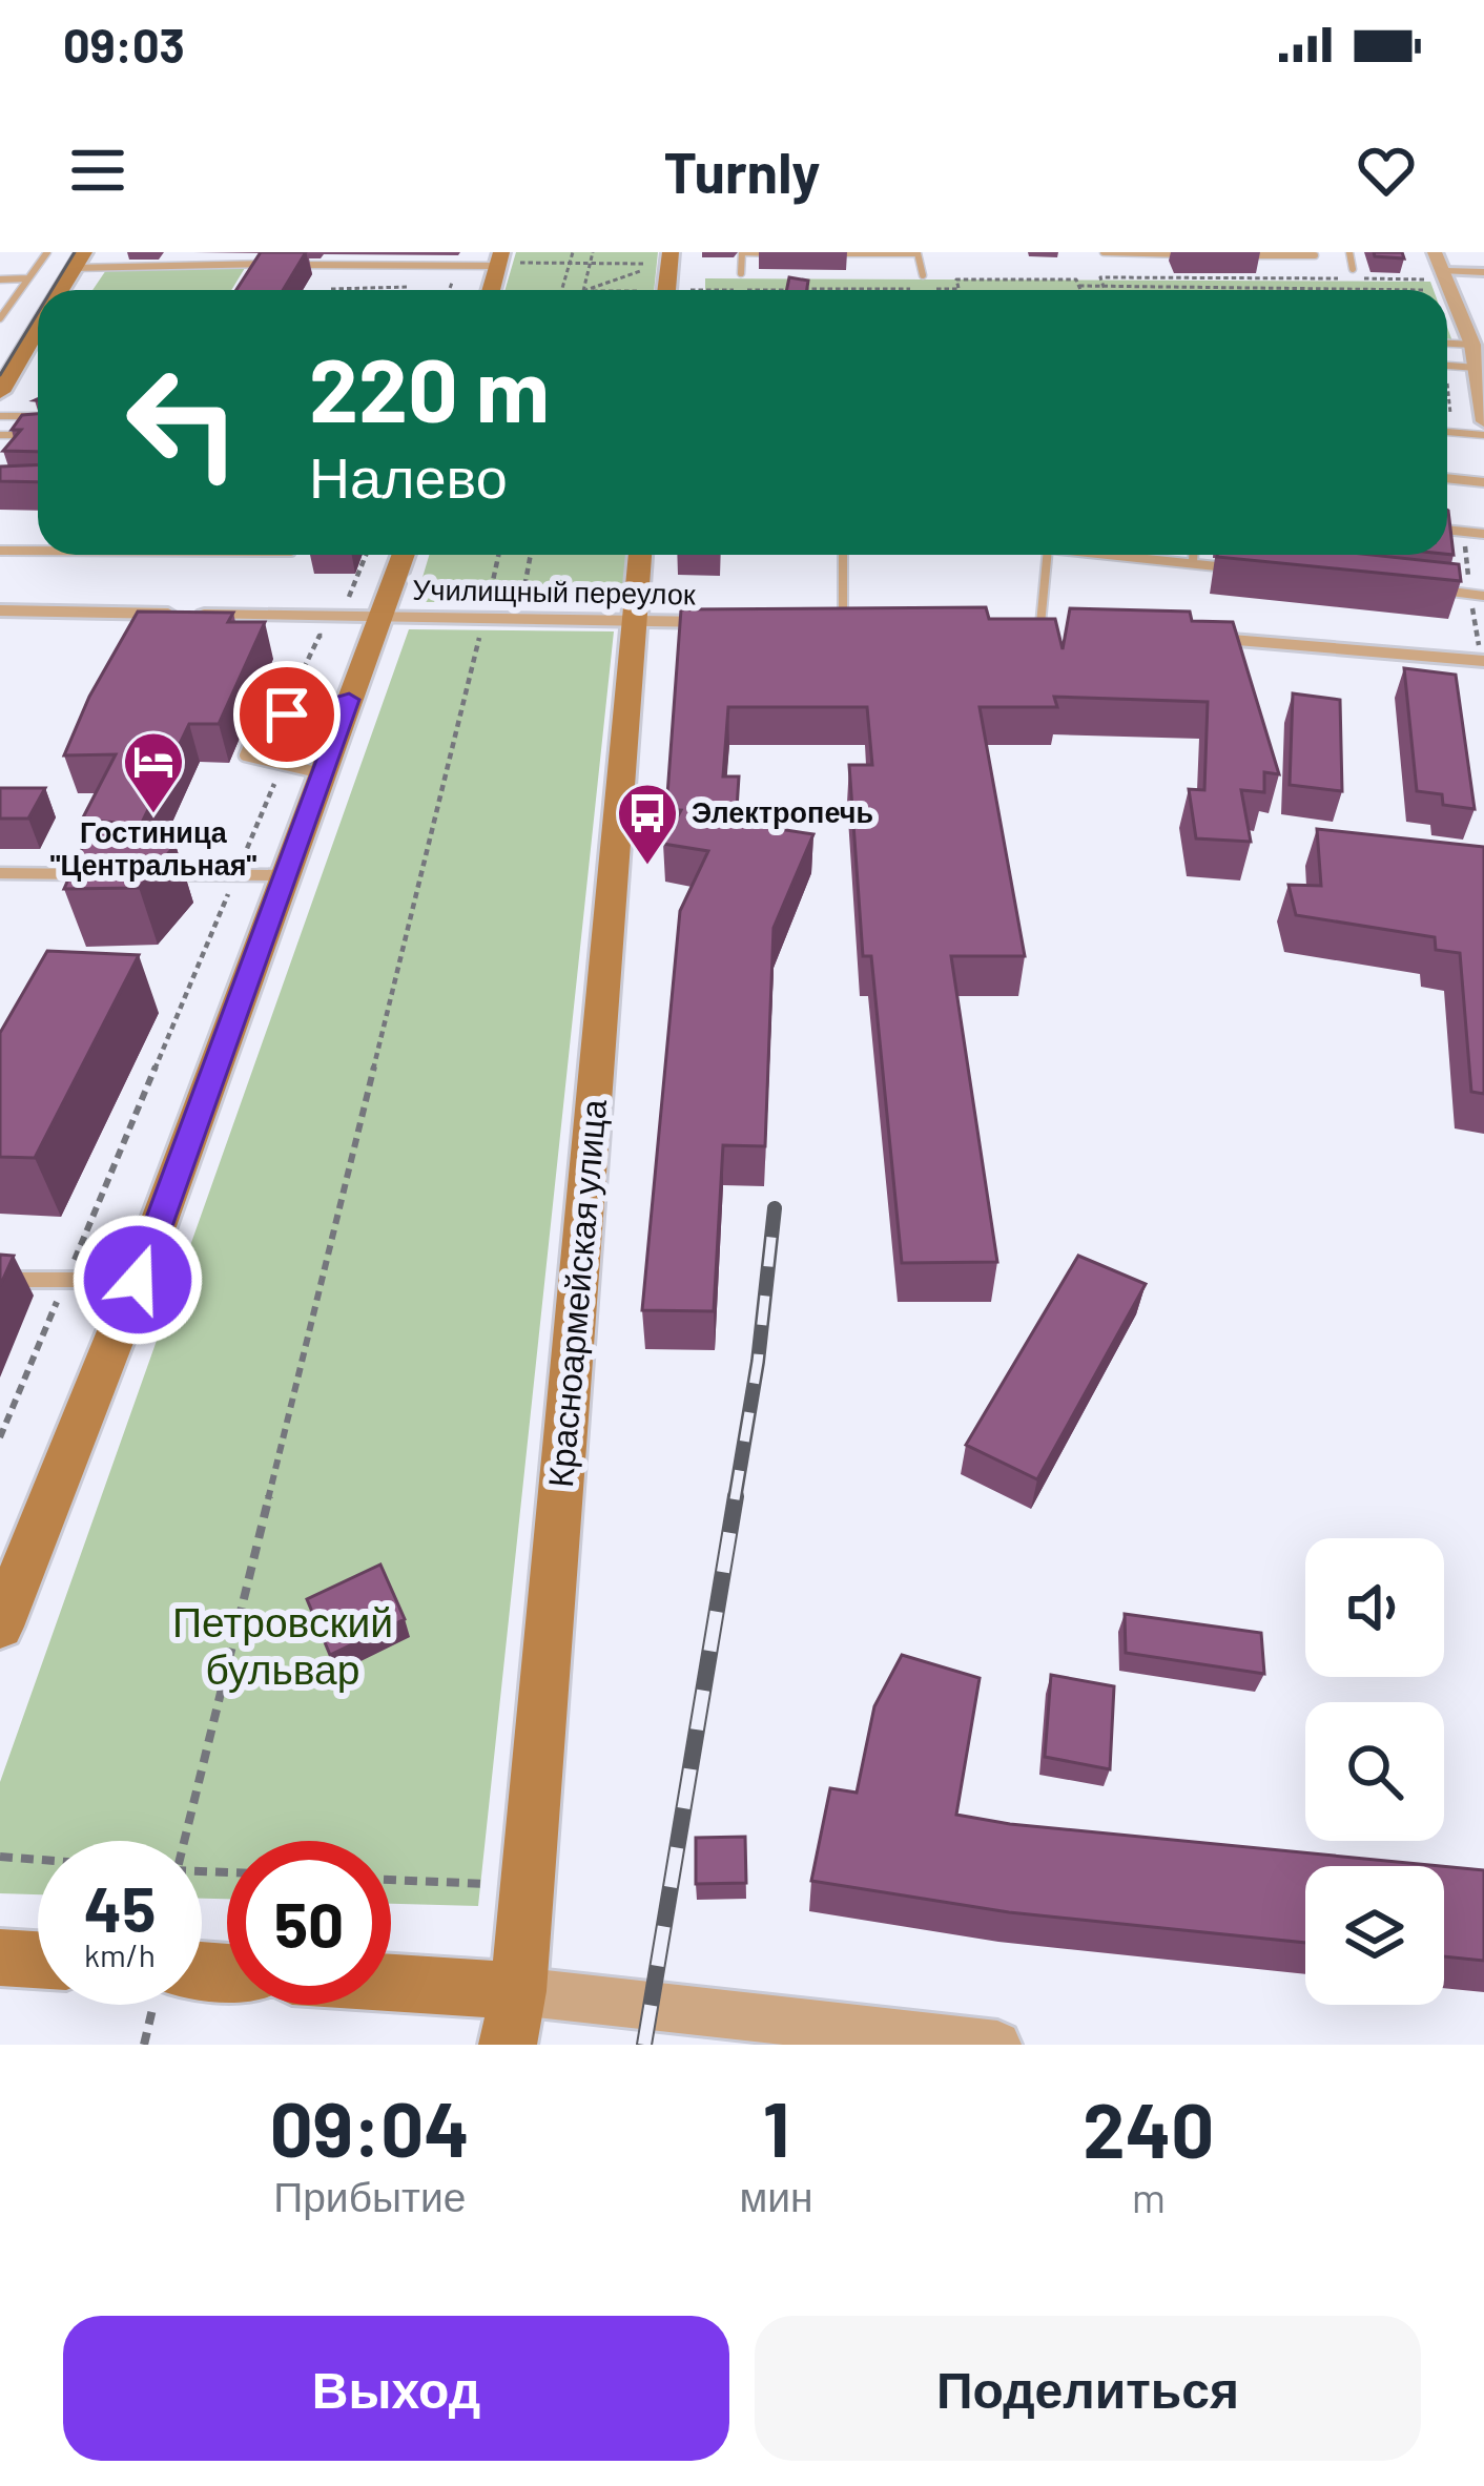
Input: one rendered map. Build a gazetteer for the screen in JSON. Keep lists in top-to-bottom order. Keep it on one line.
{"streets":{"main road":["Красноармейская улица"],"street":["Училищный переулок"]},"crossings":[["Училищный переулок","Красноармейская улица"]],"parks":["Петровский бульвар"],"places":{"hotel":["Гостиница \"Центральная\""],"bus stop":["Электропечь"]},"page":{"status":"09:03","header":"Turnly","turn":["220 m","Налево"],"speed":"45 km/h","limit":"50","eta":["09:04","Прибытие","1","мин","240","m"],"buttons":["Выход","Поделиться"]}}
